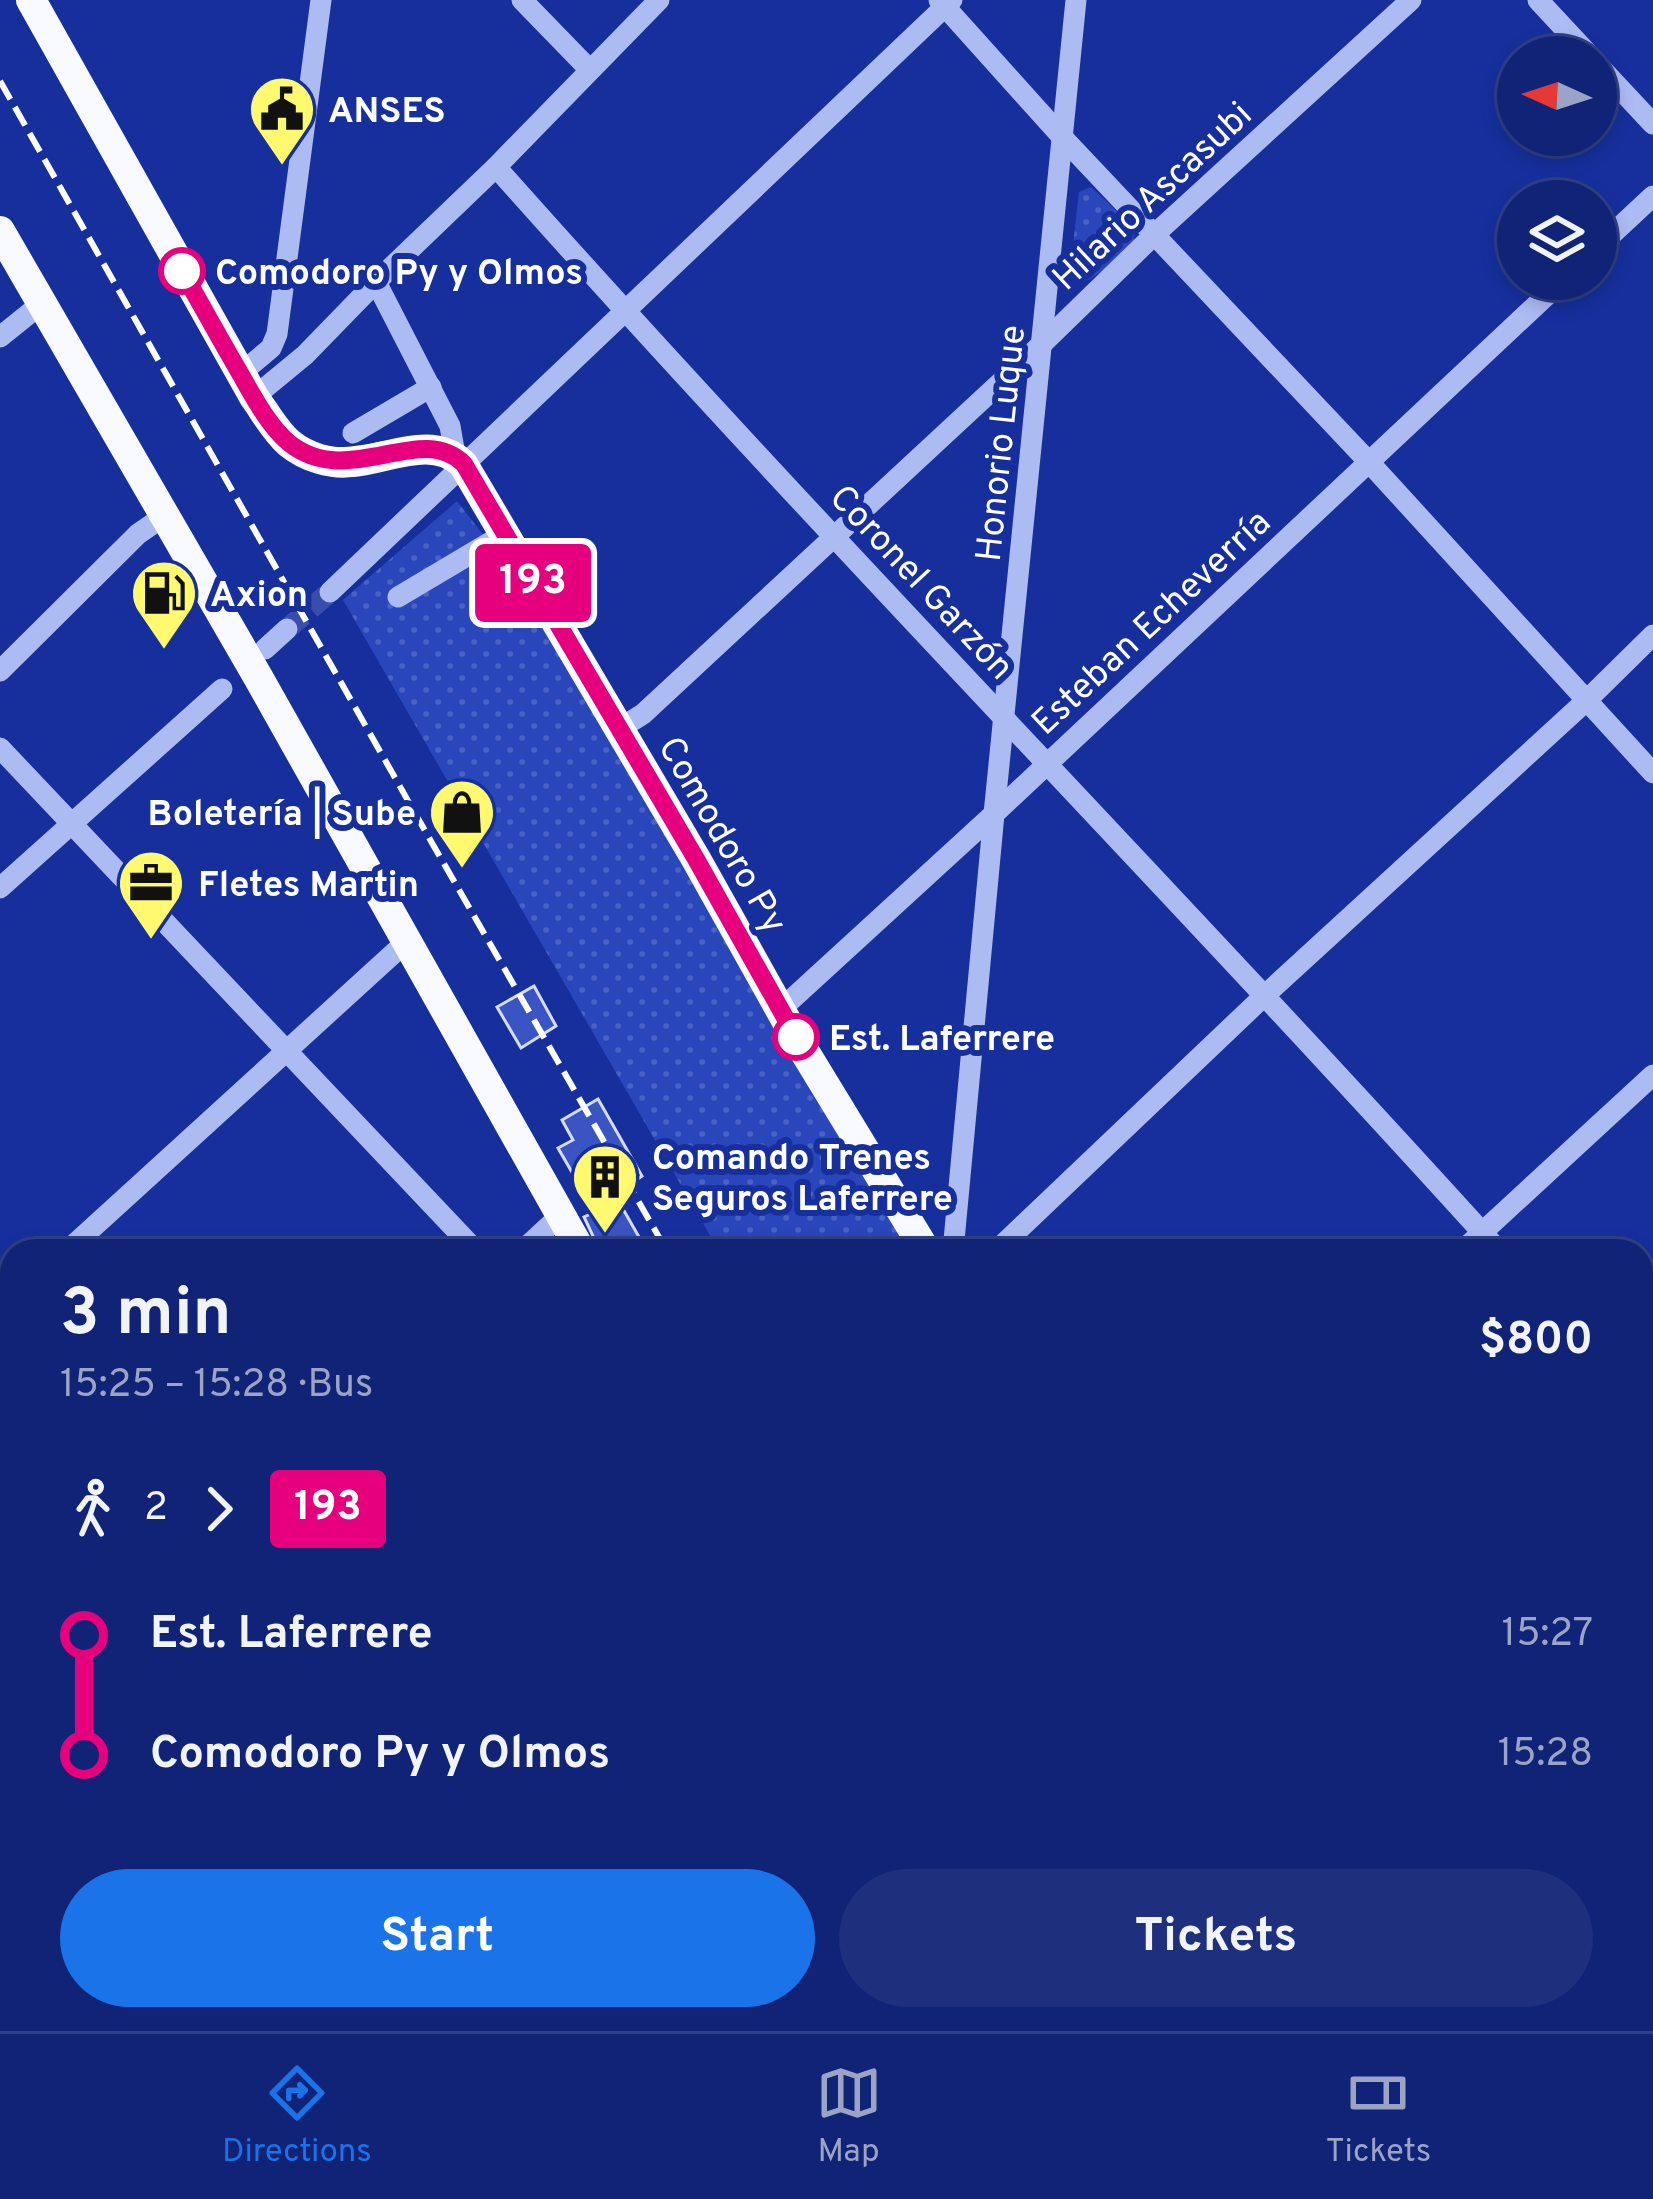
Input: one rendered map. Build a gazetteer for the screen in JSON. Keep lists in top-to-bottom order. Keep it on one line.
{"streets":{"main road":["Comodoro Py"],"street":["Hilario Ascasubi","Honorio Luque","Coronel Garzón","Esteban Echeverría"]},"crossings":[["Hilario Ascasubi","Honorio Luque"],["Hilario Ascasubi","Coronel Garzón"],["Hilario Ascasubi","Comodoro Py"],["Honorio Luque","Coronel Garzón"],["Honorio Luque","Esteban Echeverría"],["Coronel Garzón","Esteban Echeverría"],["Esteban Echeverría","Comodoro Py"]],"places":{"public building":["ANSES"],"other":["Comodoro Py y Olmos","Est. Laferrere"],"fuel station":["Axion"],"shop":["Boletería | Sube"],"office":["Fletes Martin"],"building":["Comando Trenes Seguros Laferrere"]},"lines":["bus line 193"],"north":"left","page":{"on_map":"193","heading":["3 min","15:25 – 15:28 · Bus","$800"],"legs":["2","193"],"list":[{"name":"Est. Laferrere","value":"15:27"},{"name":"Comodoro Py y Olmos","value":"15:28"}],"buttons":["Start","Tickets"],"tabs":["Directions","Map","Tickets"]}}
